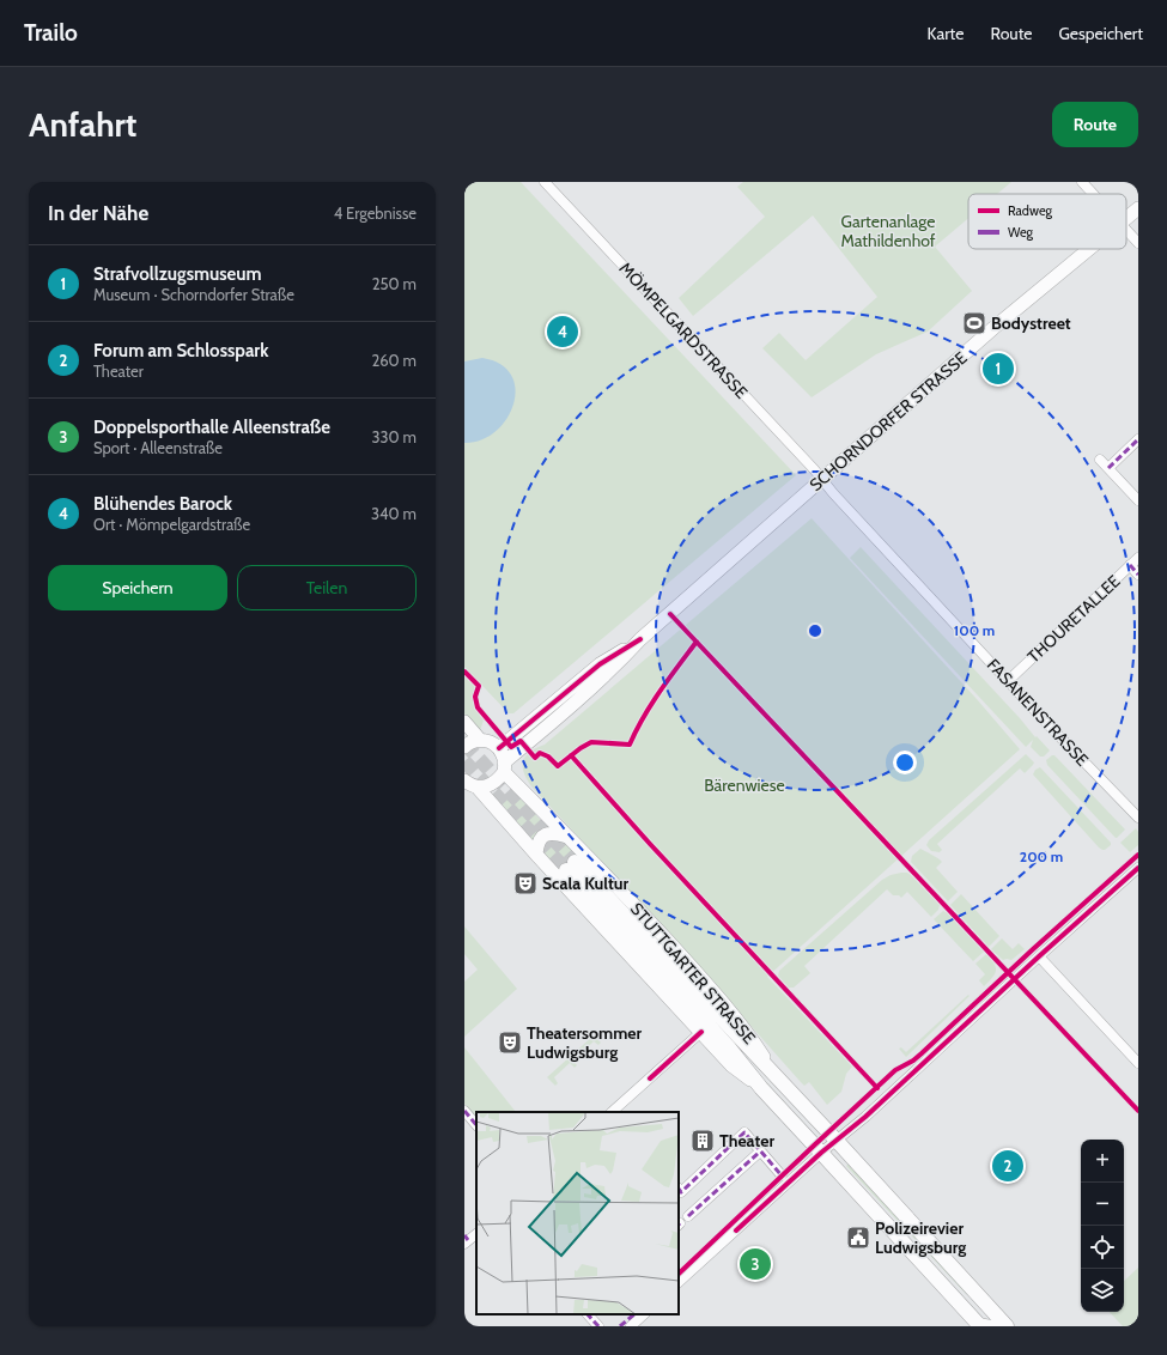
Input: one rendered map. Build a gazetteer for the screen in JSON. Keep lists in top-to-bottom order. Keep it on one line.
{"streets":{"main road":["SCHORNDORFER STRASSE","STUTTGARTER STRASSE"],"street":["MÖMPELGARDSTRASSE","THOURETALLEE","FASANENSTRASSE"]},"crossings":[["MÖMPELGARDSTRASSE","SCHORNDORFER STRASSE"],["MÖMPELGARDSTRASSE","FASANENSTRASSE"],["SCHORNDORFER STRASSE","FASANENSTRASSE"],["SCHORNDORFER STRASSE","STUTTGARTER STRASSE"],["THOURETALLEE","FASANENSTRASSE"]],"parks":["Gartenanlage Mathildenhof","Bärenwiese"],"places":{"sports":["Bodystreet"],"theatre":["Scala Kultur","Theatersommer Ludwigsburg"],"building":["Theater"],"public building":["Polizeirevier Ludwigsburg"]},"legend":["Radweg","Weg"],"page":{"header":"Trailo","nav":["Karte","Route","Gespeichert"],"buttons":["Route",["Speichern","Teilen"]],"title":"Anfahrt","heading":["In der Nähe","4 Ergebnisse"],"list":[{"mark":"1","name":"Strafvollzugsmuseum","note":"Museum · Schorndorfer Straße","value":"250 m"},{"mark":"2","name":"Forum am Schlosspark","note":"Theater","value":"260 m"},{"mark":"3","name":"Doppelsporthalle Alleenstraße","note":"Sport · Alleenstraße","value":"330 m"},{"mark":"4","name":"Blühendes Barock","note":"Ort · Mömpelgardstraße","value":"340 m"}],"pins":["4","1","2","3"],"map_buttons":["+","−"]},"rings":["100 m","200 m"]}
